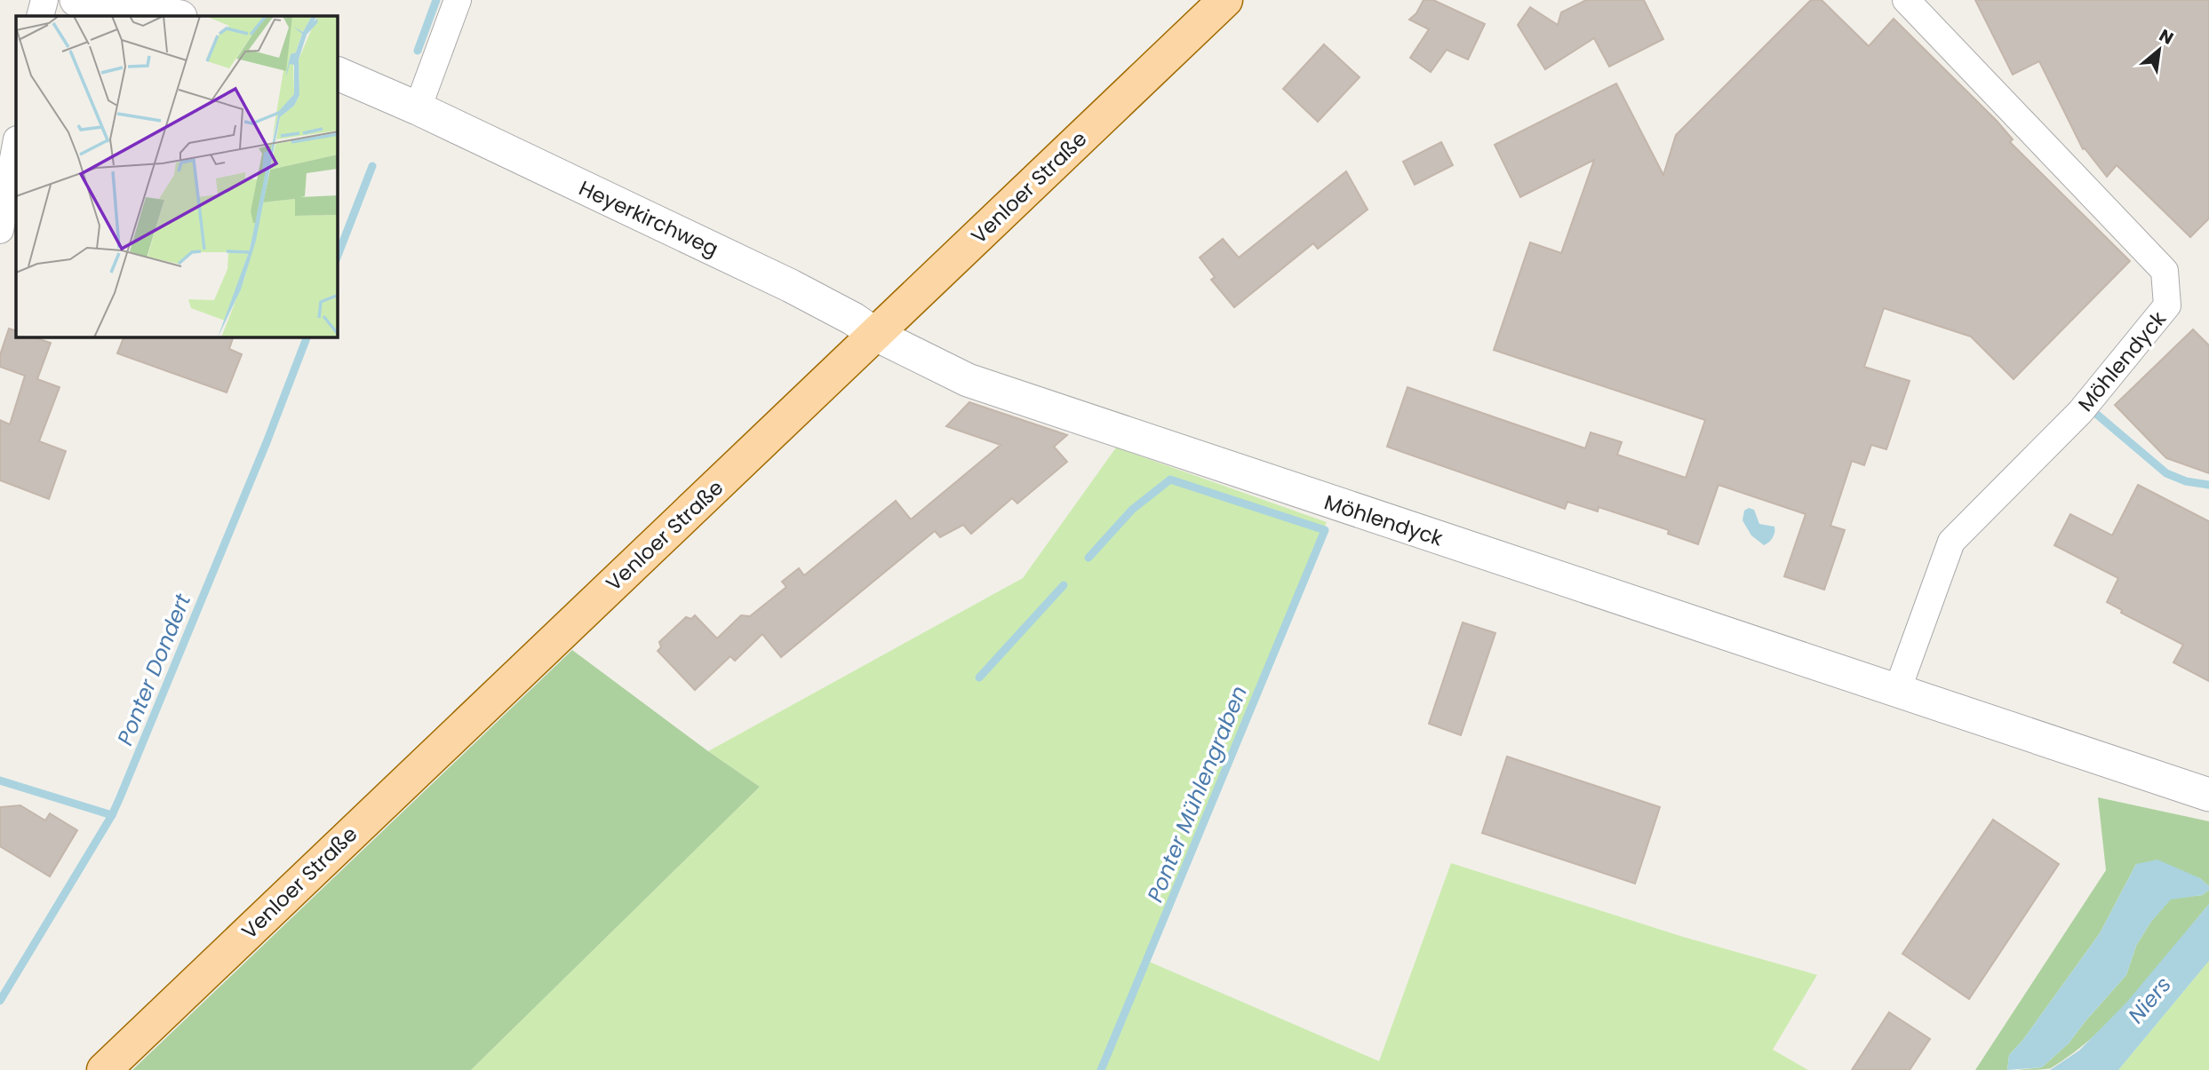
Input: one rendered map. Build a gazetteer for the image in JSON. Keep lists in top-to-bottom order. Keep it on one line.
{"streets":{"main road":["Venloer Straße"],"street":["Heyerkirchweg","Möhlendyck"]},"crossings":[["Venloer Straße","Heyerkirchweg"],["Venloer Straße","Möhlendyck"],["Heyerkirchweg","Möhlendyck"]],"water":["Ponter Dondert","Ponter Mühlengraben","Niers"],"north":"top right"}
